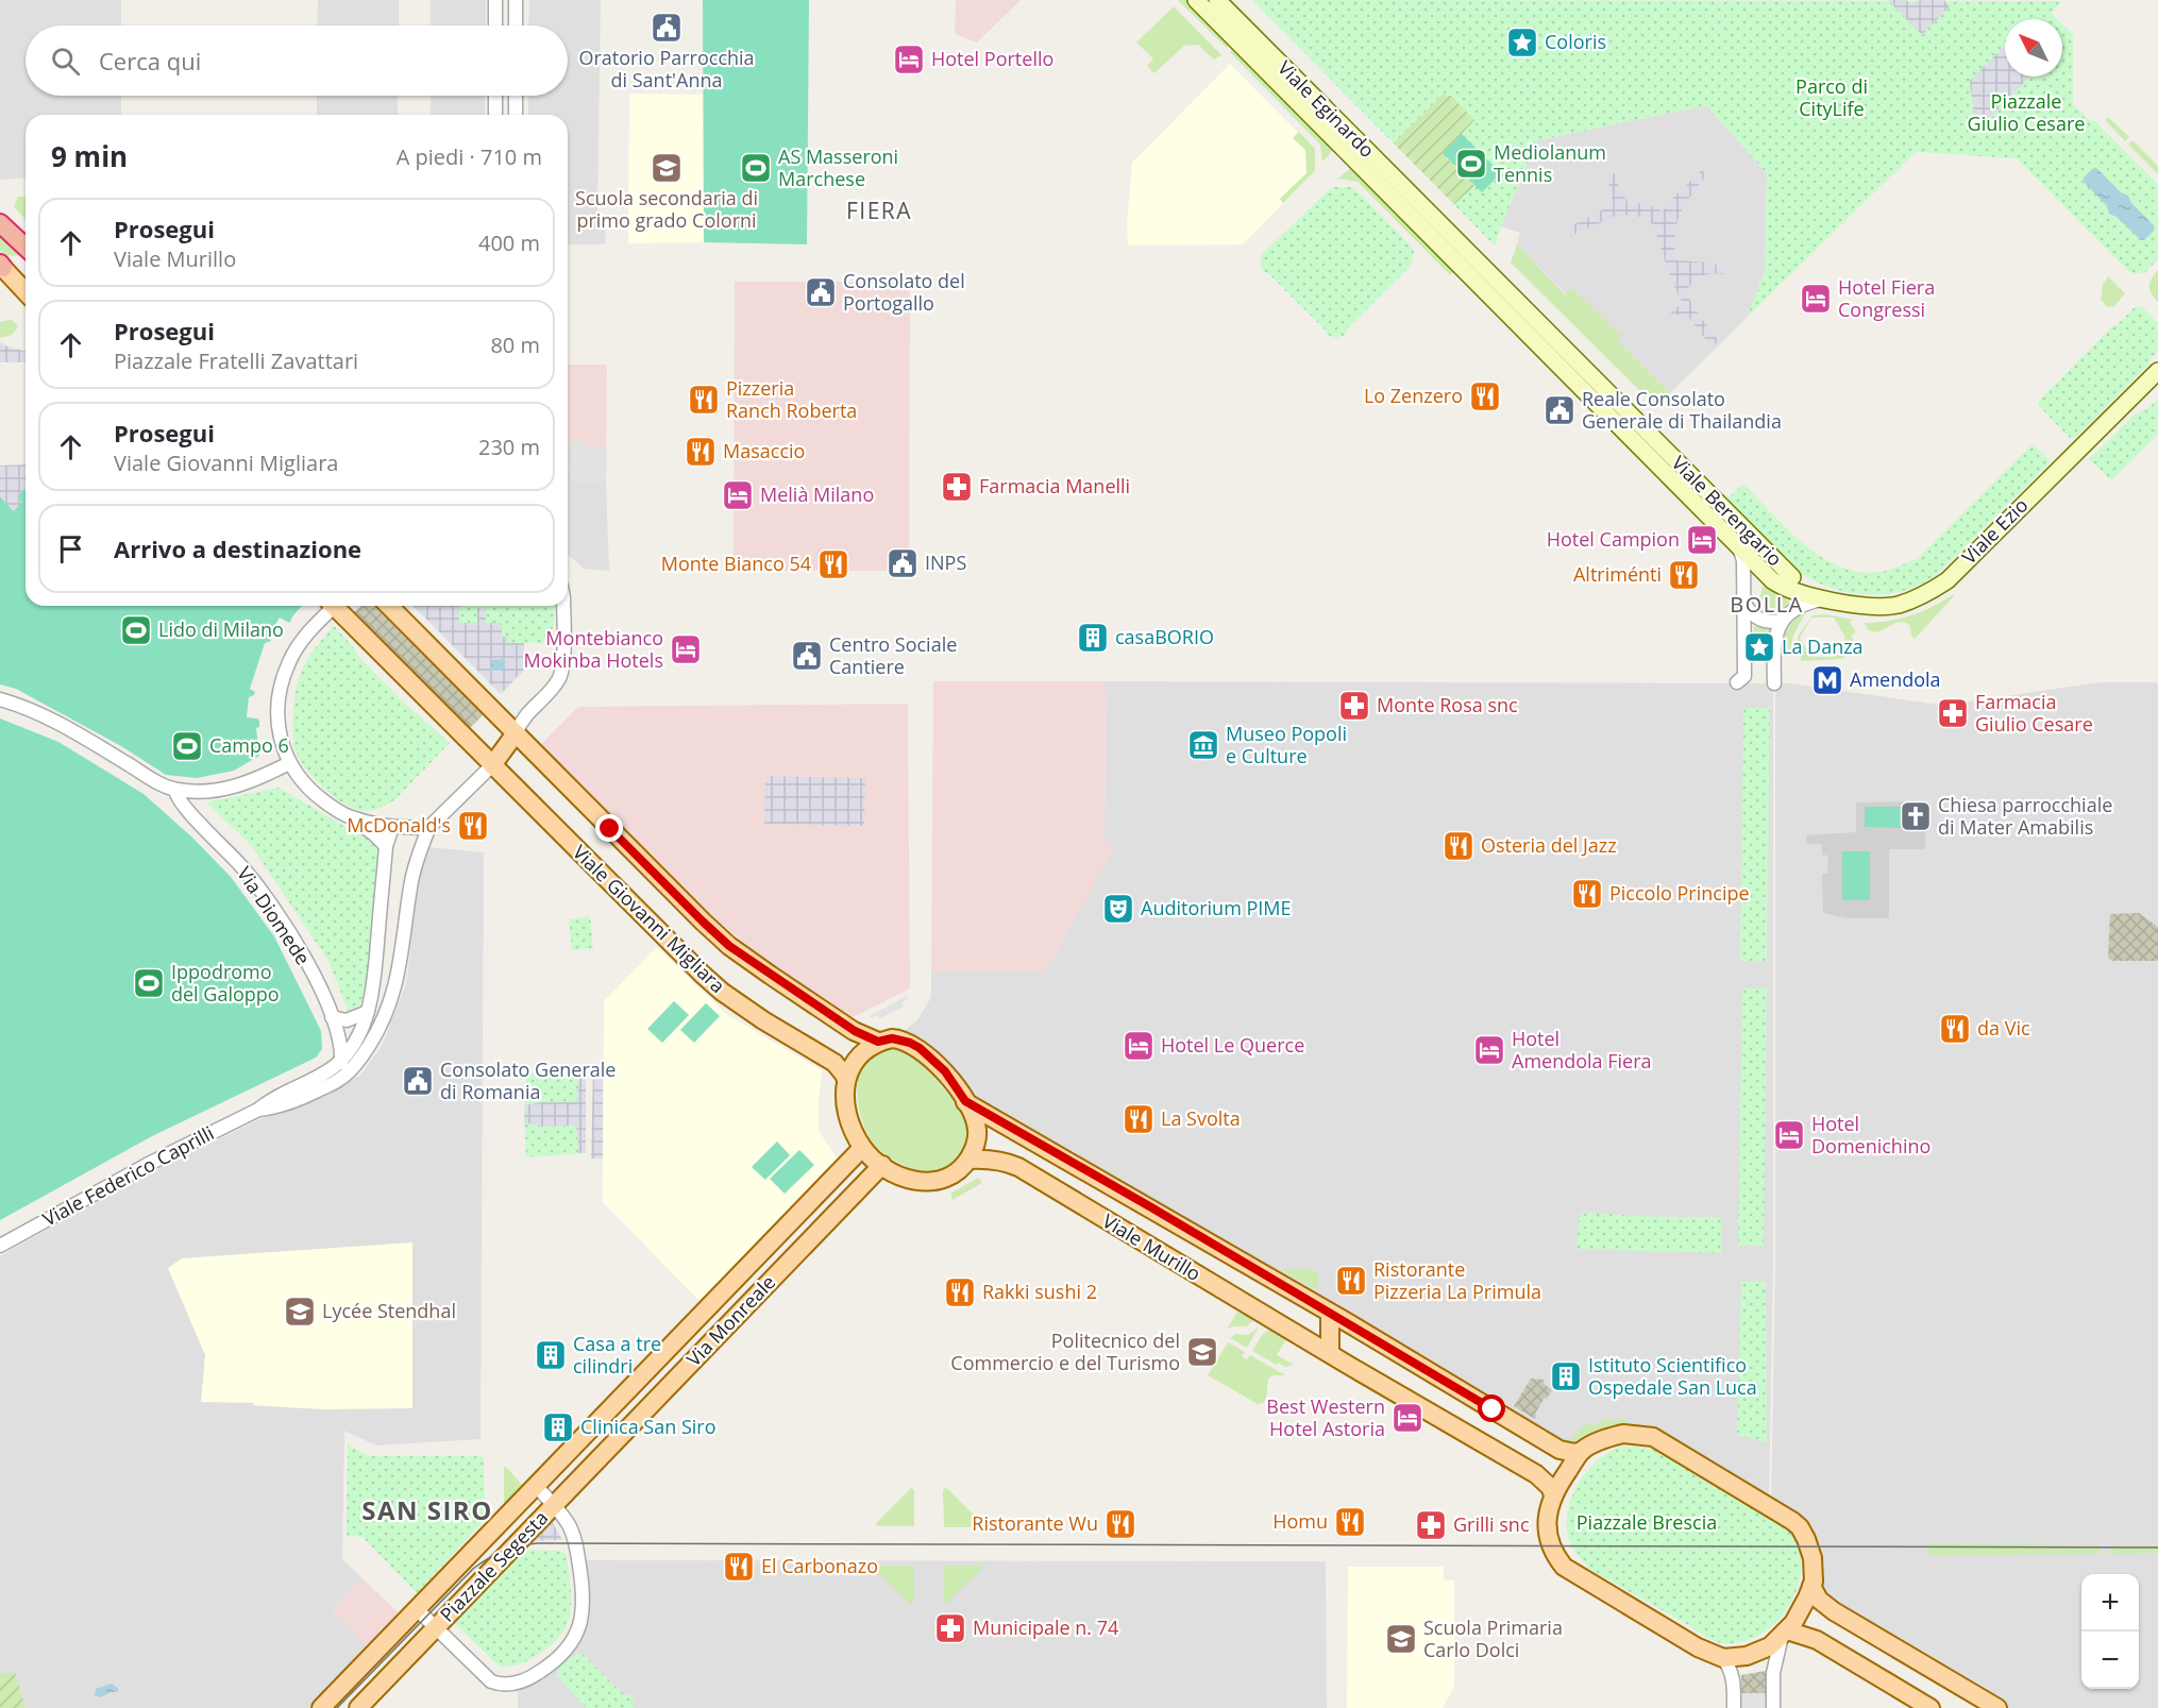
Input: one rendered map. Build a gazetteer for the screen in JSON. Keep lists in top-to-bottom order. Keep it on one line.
{"streets":{"main road":["Viale Eginardo","Viale Berengario","Viale Ezio","Viale Giovanni Migliara","Viale Murillo","Via Monreale","Piazzale Segesta"],"street":["Via Diomede","Viale Federico Caprilli"]},"crossings":[["Viale Berengario","Viale Ezio"],["Via Diomede","Viale Federico Caprilli"],["Viale Giovanni Migliara","Viale Murillo"],["Viale Giovanni Migliara","Via Monreale"],["Viale Murillo","Via Monreale"],["Via Monreale","Piazzale Segesta"]],"districts":["FIERA","BOLLA","SAN SIRO"],"parks":["Parco di CityLife","Piazzale Giulio Cesare","Piazzale Brescia"],"places":{"public building":["Oratorio Parrocchia di Sant'Anna","Consolato del Portogallo","Reale Consolato Generale di Thailandia","INPS","Centro Sociale Cantiere","Consolato Generale di Romania"],"place":["Coloris","La Danza"],"hotel":["Hotel Portello","Hotel Fiera Congressi","Melià Milano","Hotel Campion","Montebianco Mokinba Hotels","Hotel Le Querce","Hotel Amendola Fiera","Hotel Domenichino","Best Western Hotel Astoria"],"sports":["Mediolanum Tennis","AS Masseroni Marchese","Lido di Milano","Campo 6","Ippodromo del Galoppo"],"school or university":["Scuola secondaria di primo grado Colorni","Lycée Stendhal","Politecnico del Commercio e del Turismo","Scuola Primaria Carlo Dolci"],"restaurant":["Lo Zenzero","Pizzeria Ranch Roberta","Masaccio","Monte Bianco 54","Altriménti","McDonald's","Osteria del Jazz","Piccolo Principe","da Vic","La Svolta","Ristorante Pizzeria La Primula","Rakki sushi 2","Homu","Ristorante Wu","El Carbonazo"],"pharmacy":["Farmacia Manelli","Monte Rosa snc","Farmacia Giulio Cesare","Grilli snc","Municipale n. 74"],"building":["casaBORIO","Casa a tre cilindri","Istituto Scientifico Ospedale San Luca","Clinica San Siro"],"metro station":["Amendola"],"museum":["Museo Popoli e Culture"],"church":["Chiesa parrocchiale di Mater Amabilis"],"theatre":["Auditorium PIME"]},"north":"top left","page":{"search":"Cerca qui","heading":["9 min","A piedi · 710 m"],"list":[["Prosegui","Viale Murillo","400 m"],["Prosegui","Piazzale Fratelli Zavattari","80 m"],["Prosegui","Viale Giovanni Migliara","230 m"],"Arrivo a destinazione"],"map_buttons":["+","−"]}}
